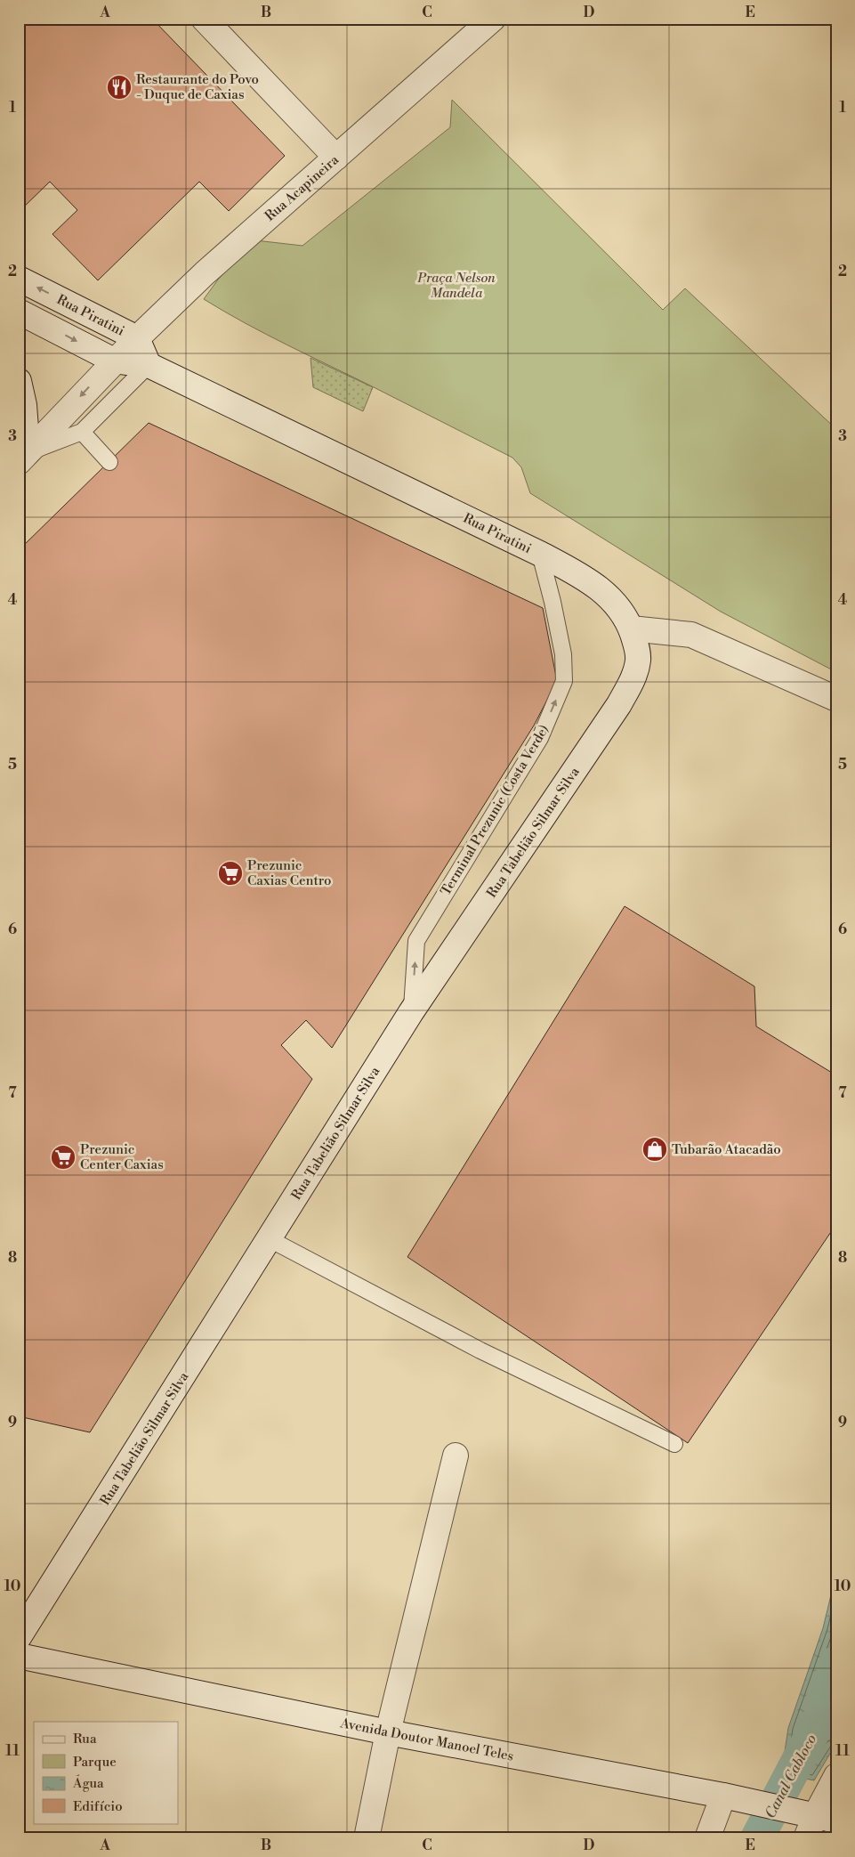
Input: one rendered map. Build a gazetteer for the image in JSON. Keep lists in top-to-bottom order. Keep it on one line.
{"streets":{"main road":["Rua Acapineira","Rua Piratini","Rua Tabelião Silmar Silva","Avenida Doutor Manoel Teles"],"lane":["Terminal Prezunic (Costa Verde)"]},"crossings":[["Rua Acapineira","Rua Piratini"],["Rua Piratini","Terminal Prezunic (Costa Verde)"],["Rua Piratini","Rua Tabelião Silmar Silva"],["Terminal Prezunic (Costa Verde)","Rua Tabelião Silmar Silva"]],"one_way":["Terminal Prezunic (Costa Verde)"],"water":["Canal Cabloco"],"parks":["Praça Nelson Mandela"],"places":{"restaurant":["Restaurante do Povo - Duque de Caxias"],"supermarket":["Prezunic Caxias Centro","Prezunic Center Caxias"],"shop":["Tubarão Atacadão"]},"legend":["Rua","Parque","Água","Edifício"],"grid":{"columns":["A","B","C","D","E"],"rows":["1","2","3","4","5","6","7","8","9","10","11"]}}
